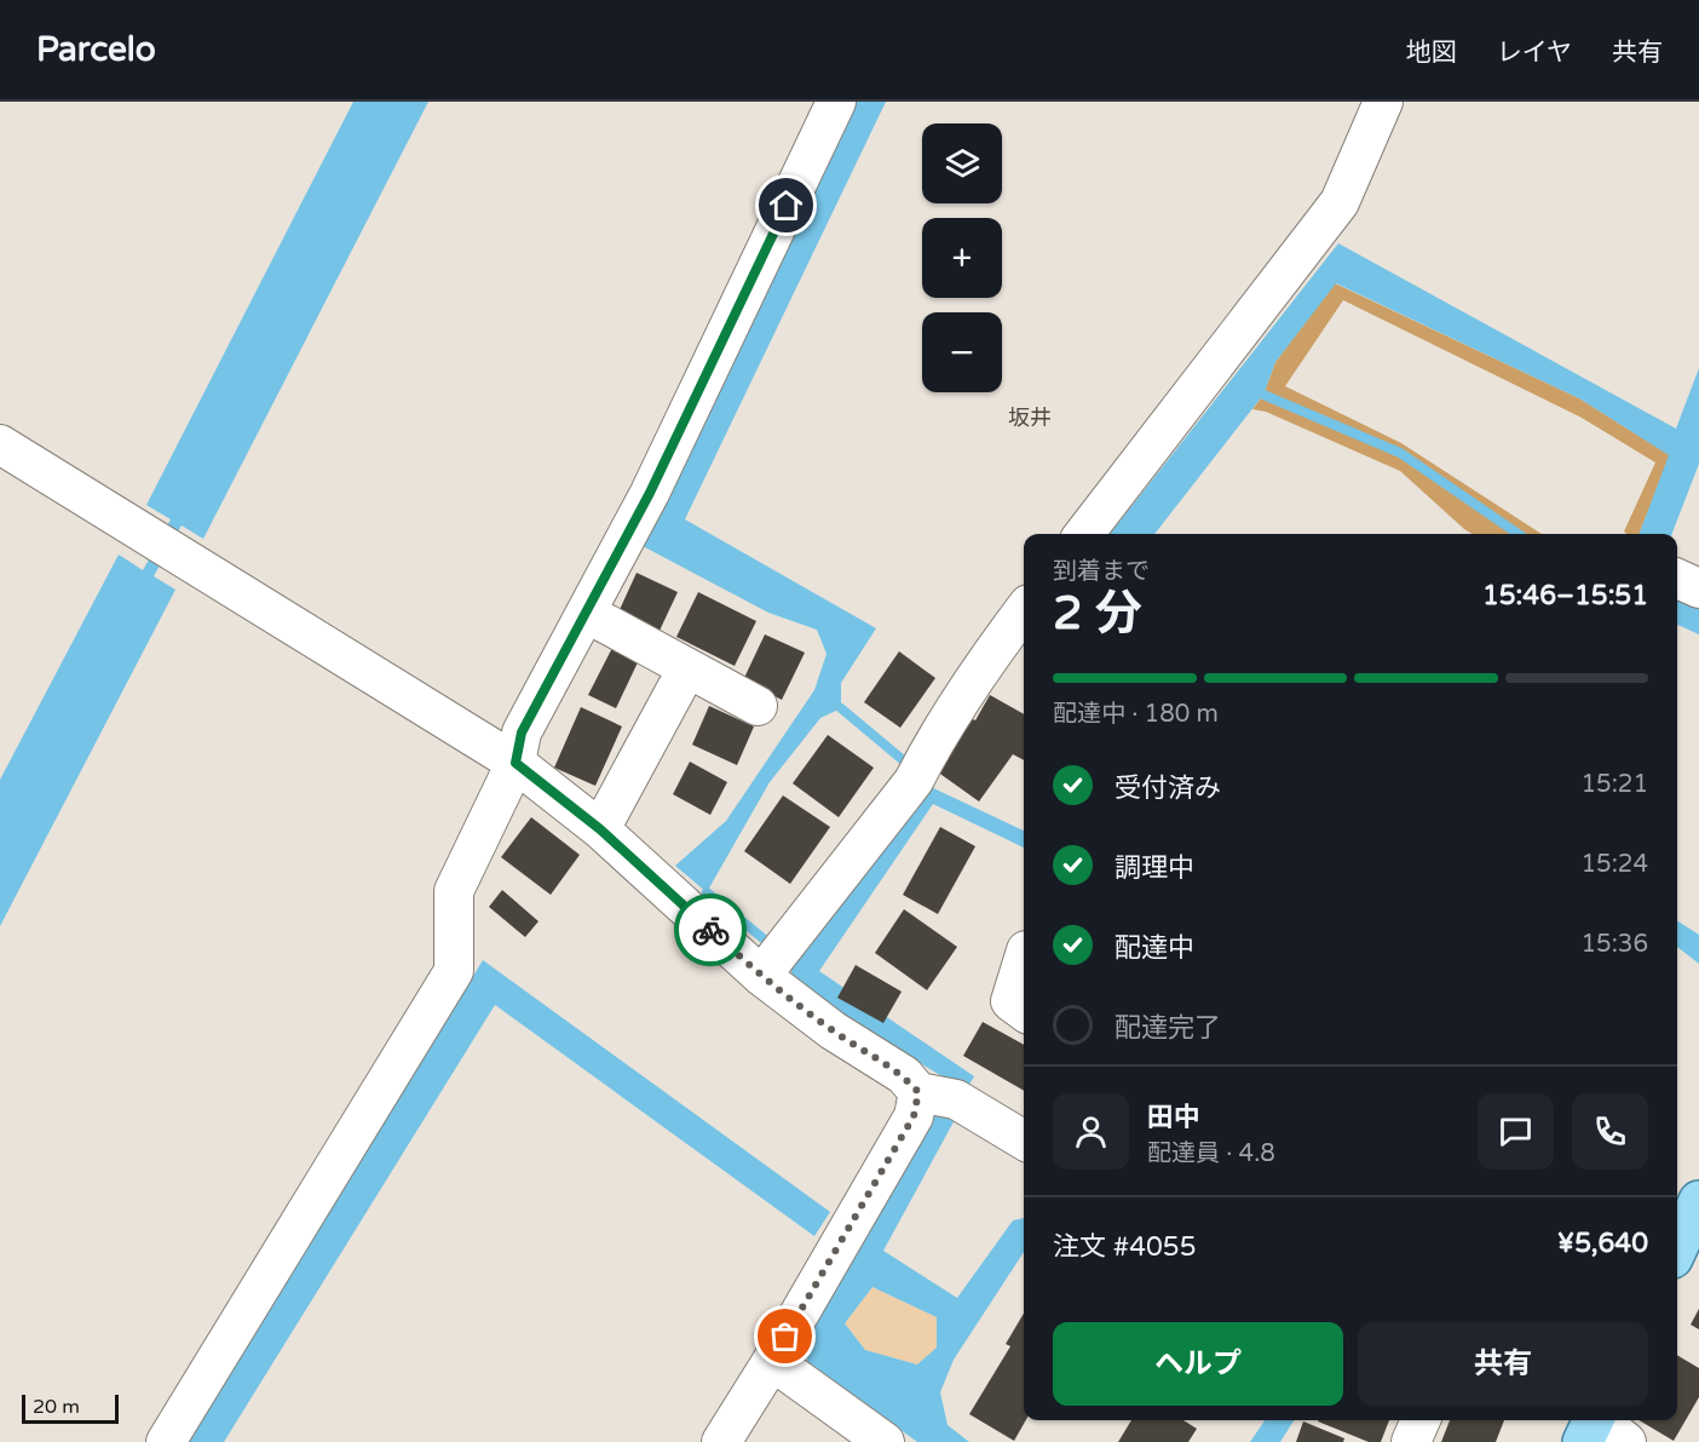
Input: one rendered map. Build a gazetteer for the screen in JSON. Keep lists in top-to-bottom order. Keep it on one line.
{"districts":["坂井"],"scale_bar":"20 m","page":{"header":"Parcelo","nav":["地図","レイヤ","共有"],"map_buttons":["+","−"],"heading":["2 分","到着まで","15:46–15:51"],"panel":["田中","配達員 · 4.8","注文 #4055","¥5,640"],"bar":"配達中 · 180 m","list":[["受付済み","15:21"],["調理中","15:24"],["配達中","15:36"],"配達完了"],"buttons":["ヘルプ","共有"],"scale":"20 m"}}
